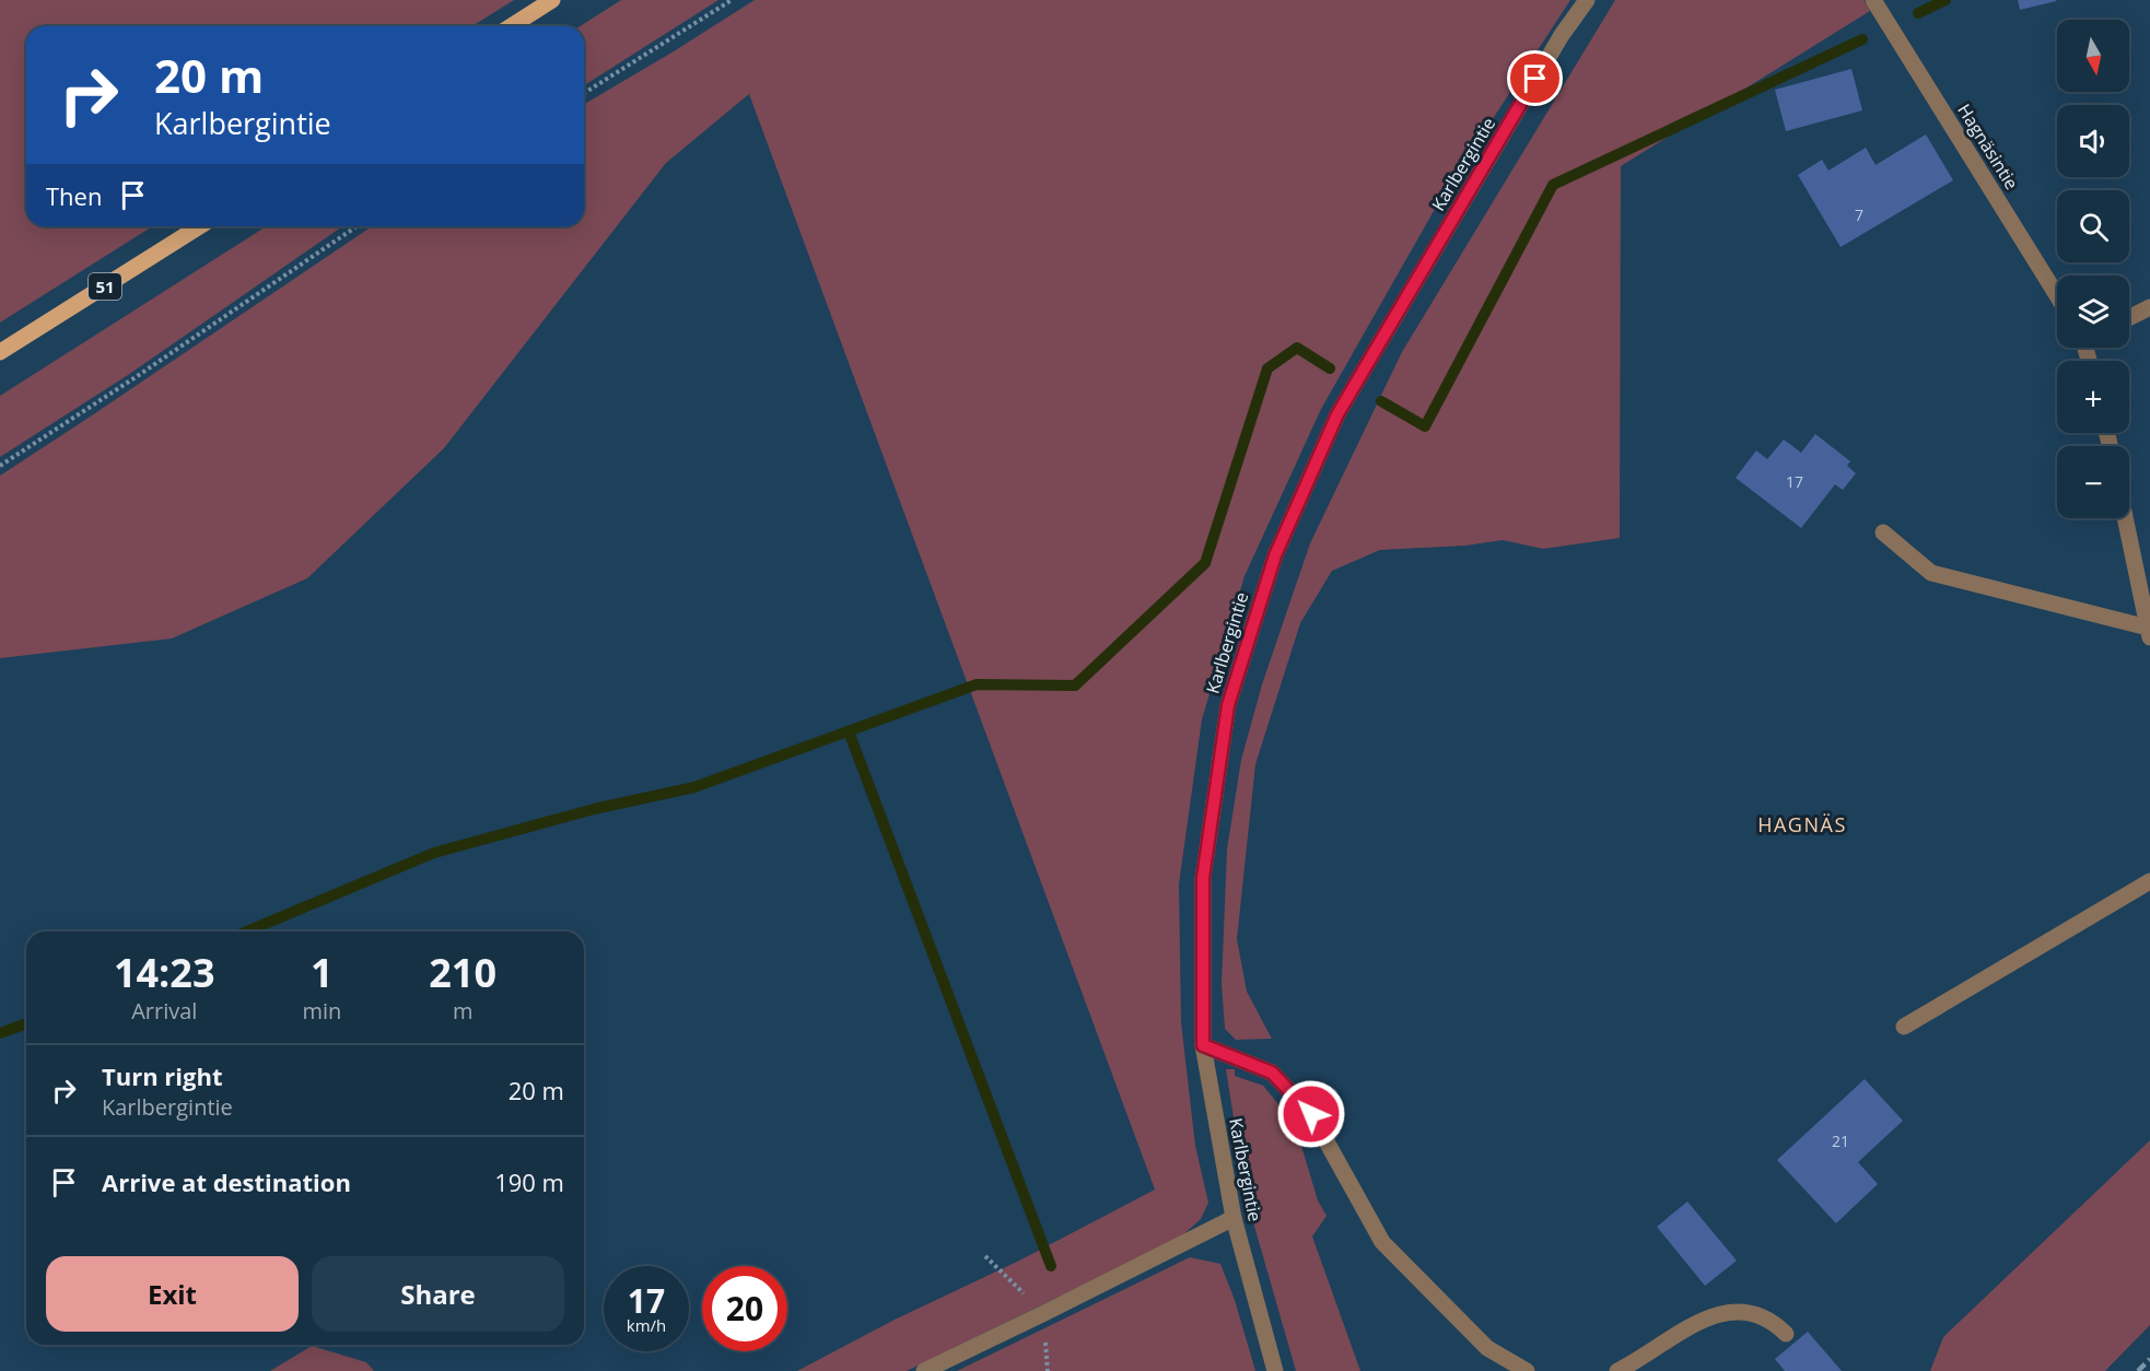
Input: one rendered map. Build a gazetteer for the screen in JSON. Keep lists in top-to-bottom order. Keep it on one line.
{"streets":{"main road":["51"],"street":["Hagnäsintie","Karlbergintie"]},"districts":["HAGNÄS"],"house_numbers":["7","17","21"],"north":"bottom","page":{"map_buttons":["+","−"],"turn":["20 m","Karlbergintie"],"then":"Then","eta":["14:23","Arrival","1","min","210","m"],"list":[{"name":"Turn right","note":"Karlbergintie","value":"20 m"},{"name":"Arrive at destination","value":"190 m"}],"buttons":["Exit","Share"],"speed":"17 km/h","limit":"20"}}
